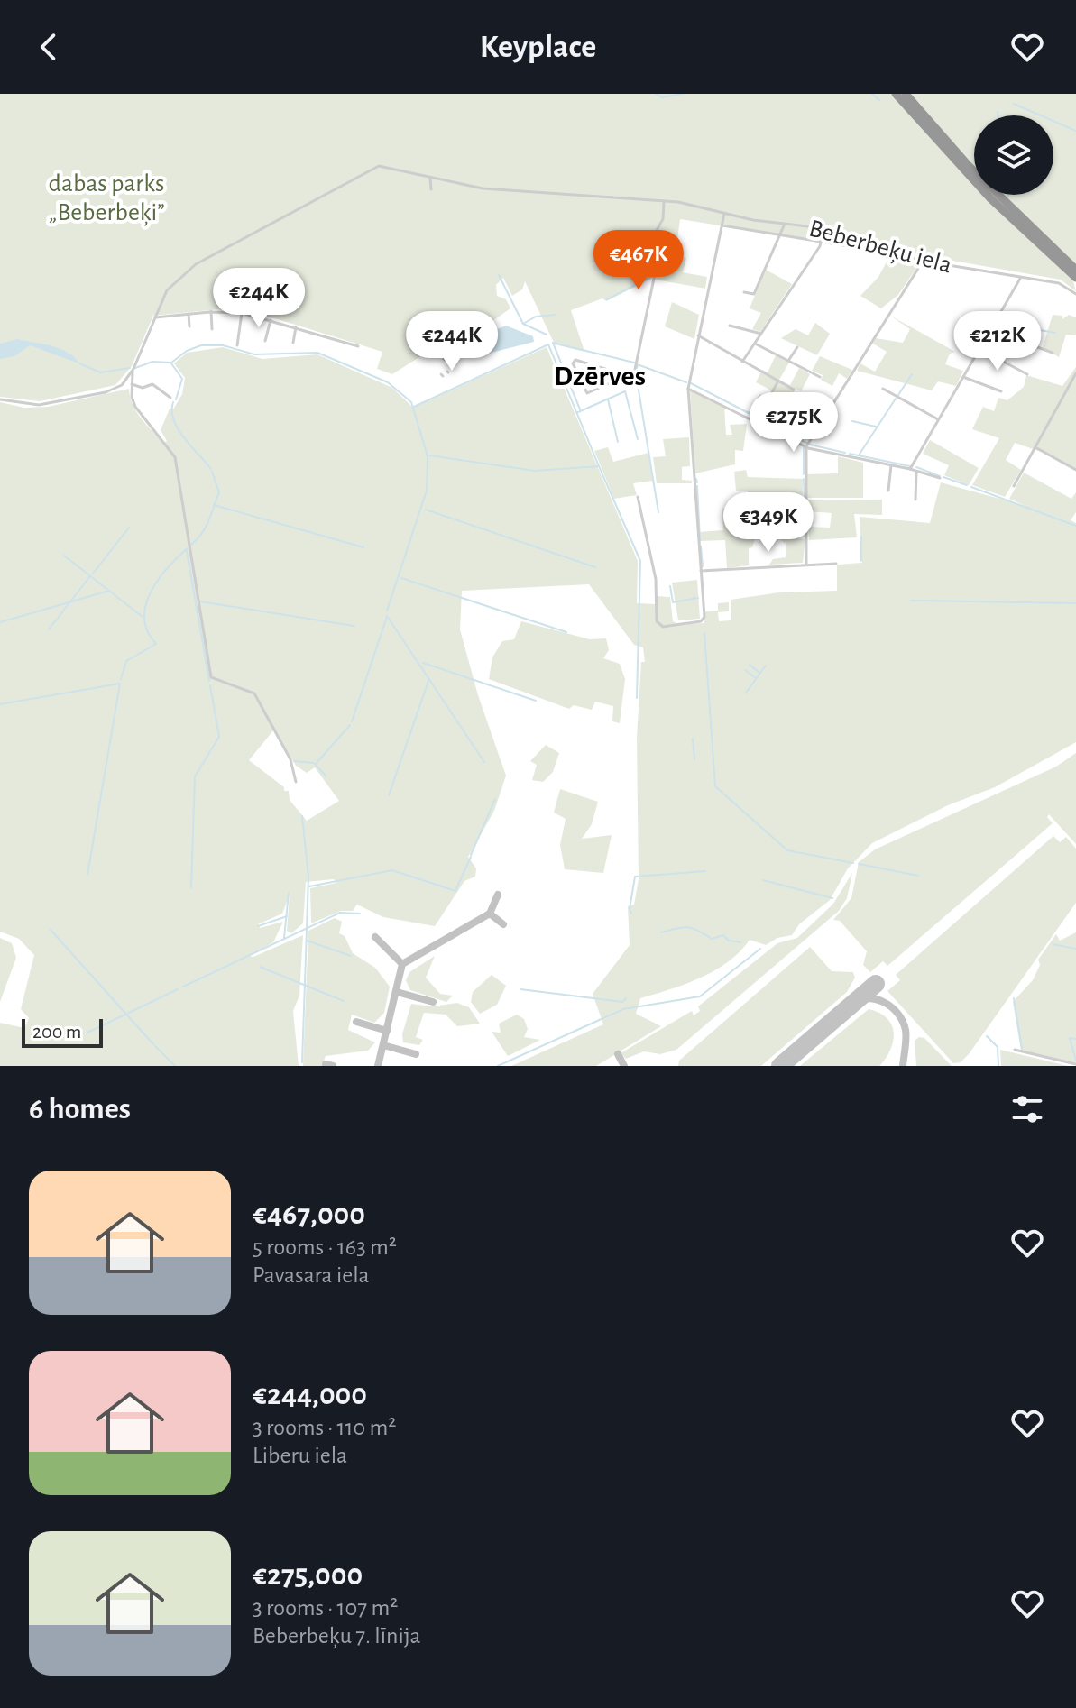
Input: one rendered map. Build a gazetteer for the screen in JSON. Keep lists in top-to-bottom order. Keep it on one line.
{"streets":{"street":["Beberbeķu iela"]},"districts":["Dzērves"],"parks":["dabas parks „Beberbeķi”"],"scale_bar":"200 m","page":{"header":"Keyplace","price":["€467K","€244K","€244K","€212K","€275K","€349K"],"scale":"200 m","heading":"6 homes","list":[{"name":"€467,000","note":"5 rooms · 163 m² · Pavasara iela"},{"name":"€244,000","note":"3 rooms · 110 m² · Liberu iela"},{"name":"€275,000","note":"3 rooms · 107 m² · Beberbeķu 7. līnija"}]}}
